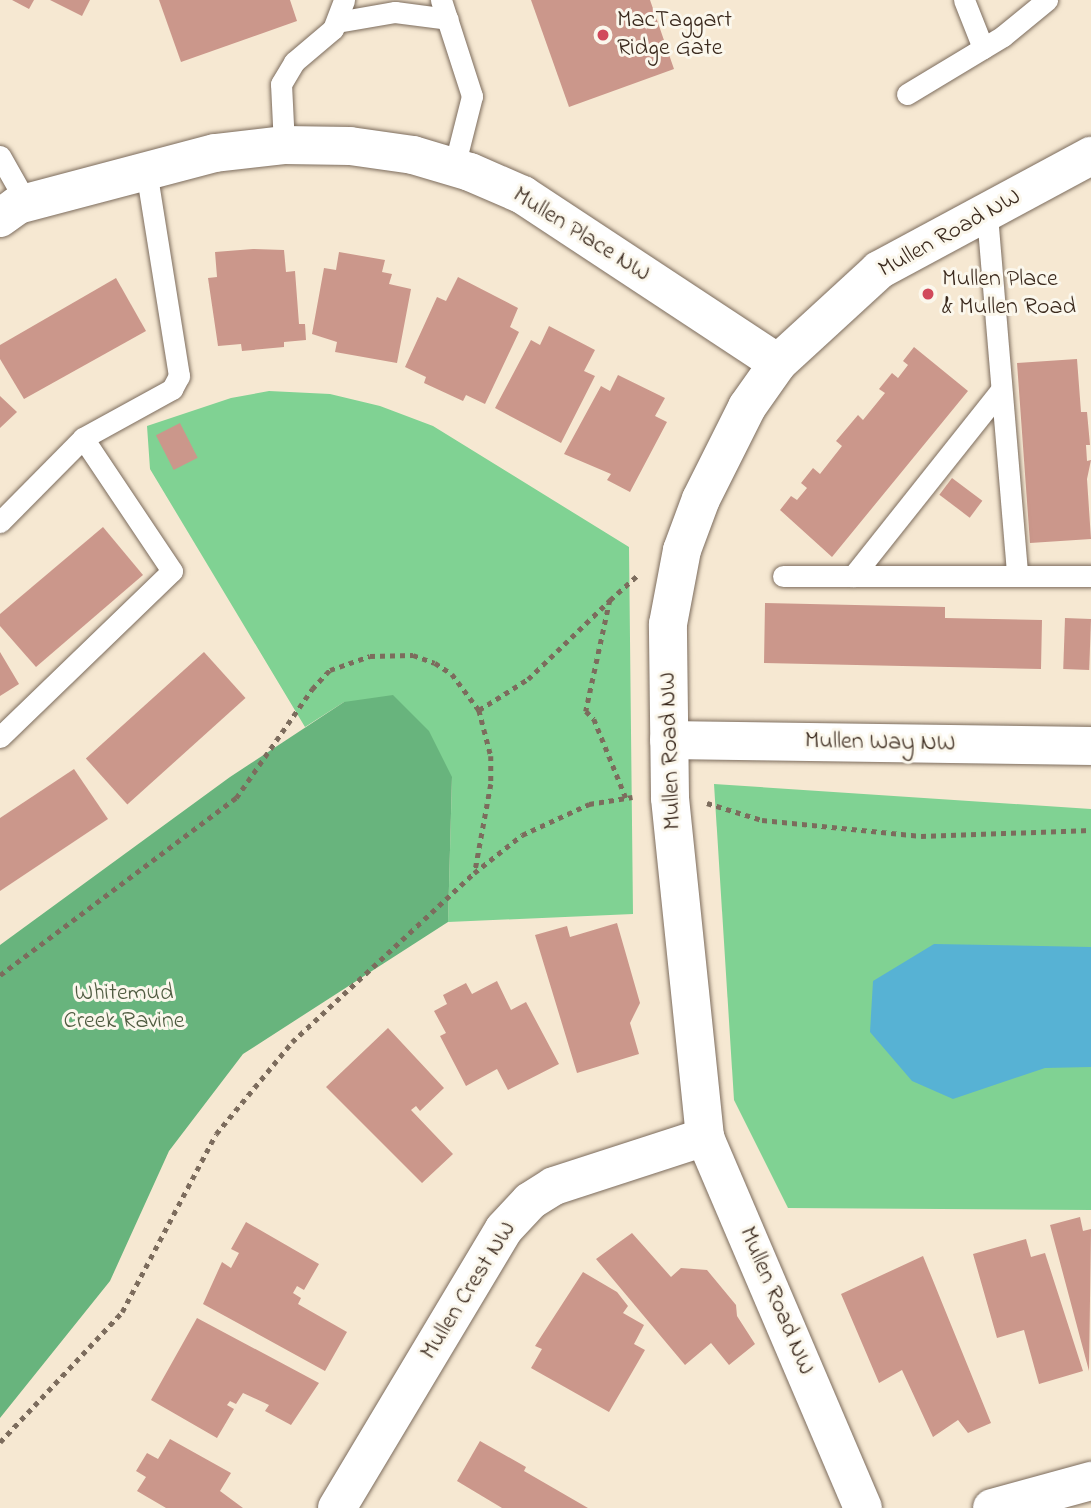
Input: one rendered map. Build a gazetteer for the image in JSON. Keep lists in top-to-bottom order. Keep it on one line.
{"streets":{"street":["Mullen Road NW","Mullen Place NW","Mullen Way NW","Mullen Crest NW"]},"crossings":[["Mullen Road NW","Mullen Place NW"],["Mullen Road NW","Mullen Way NW"],["Mullen Road NW","Mullen Crest NW"]],"parks":["Whitemud Creek Ravine"],"places":["MacTaggart Ridge Gate","Mullen Place & Mullen Road"]}
